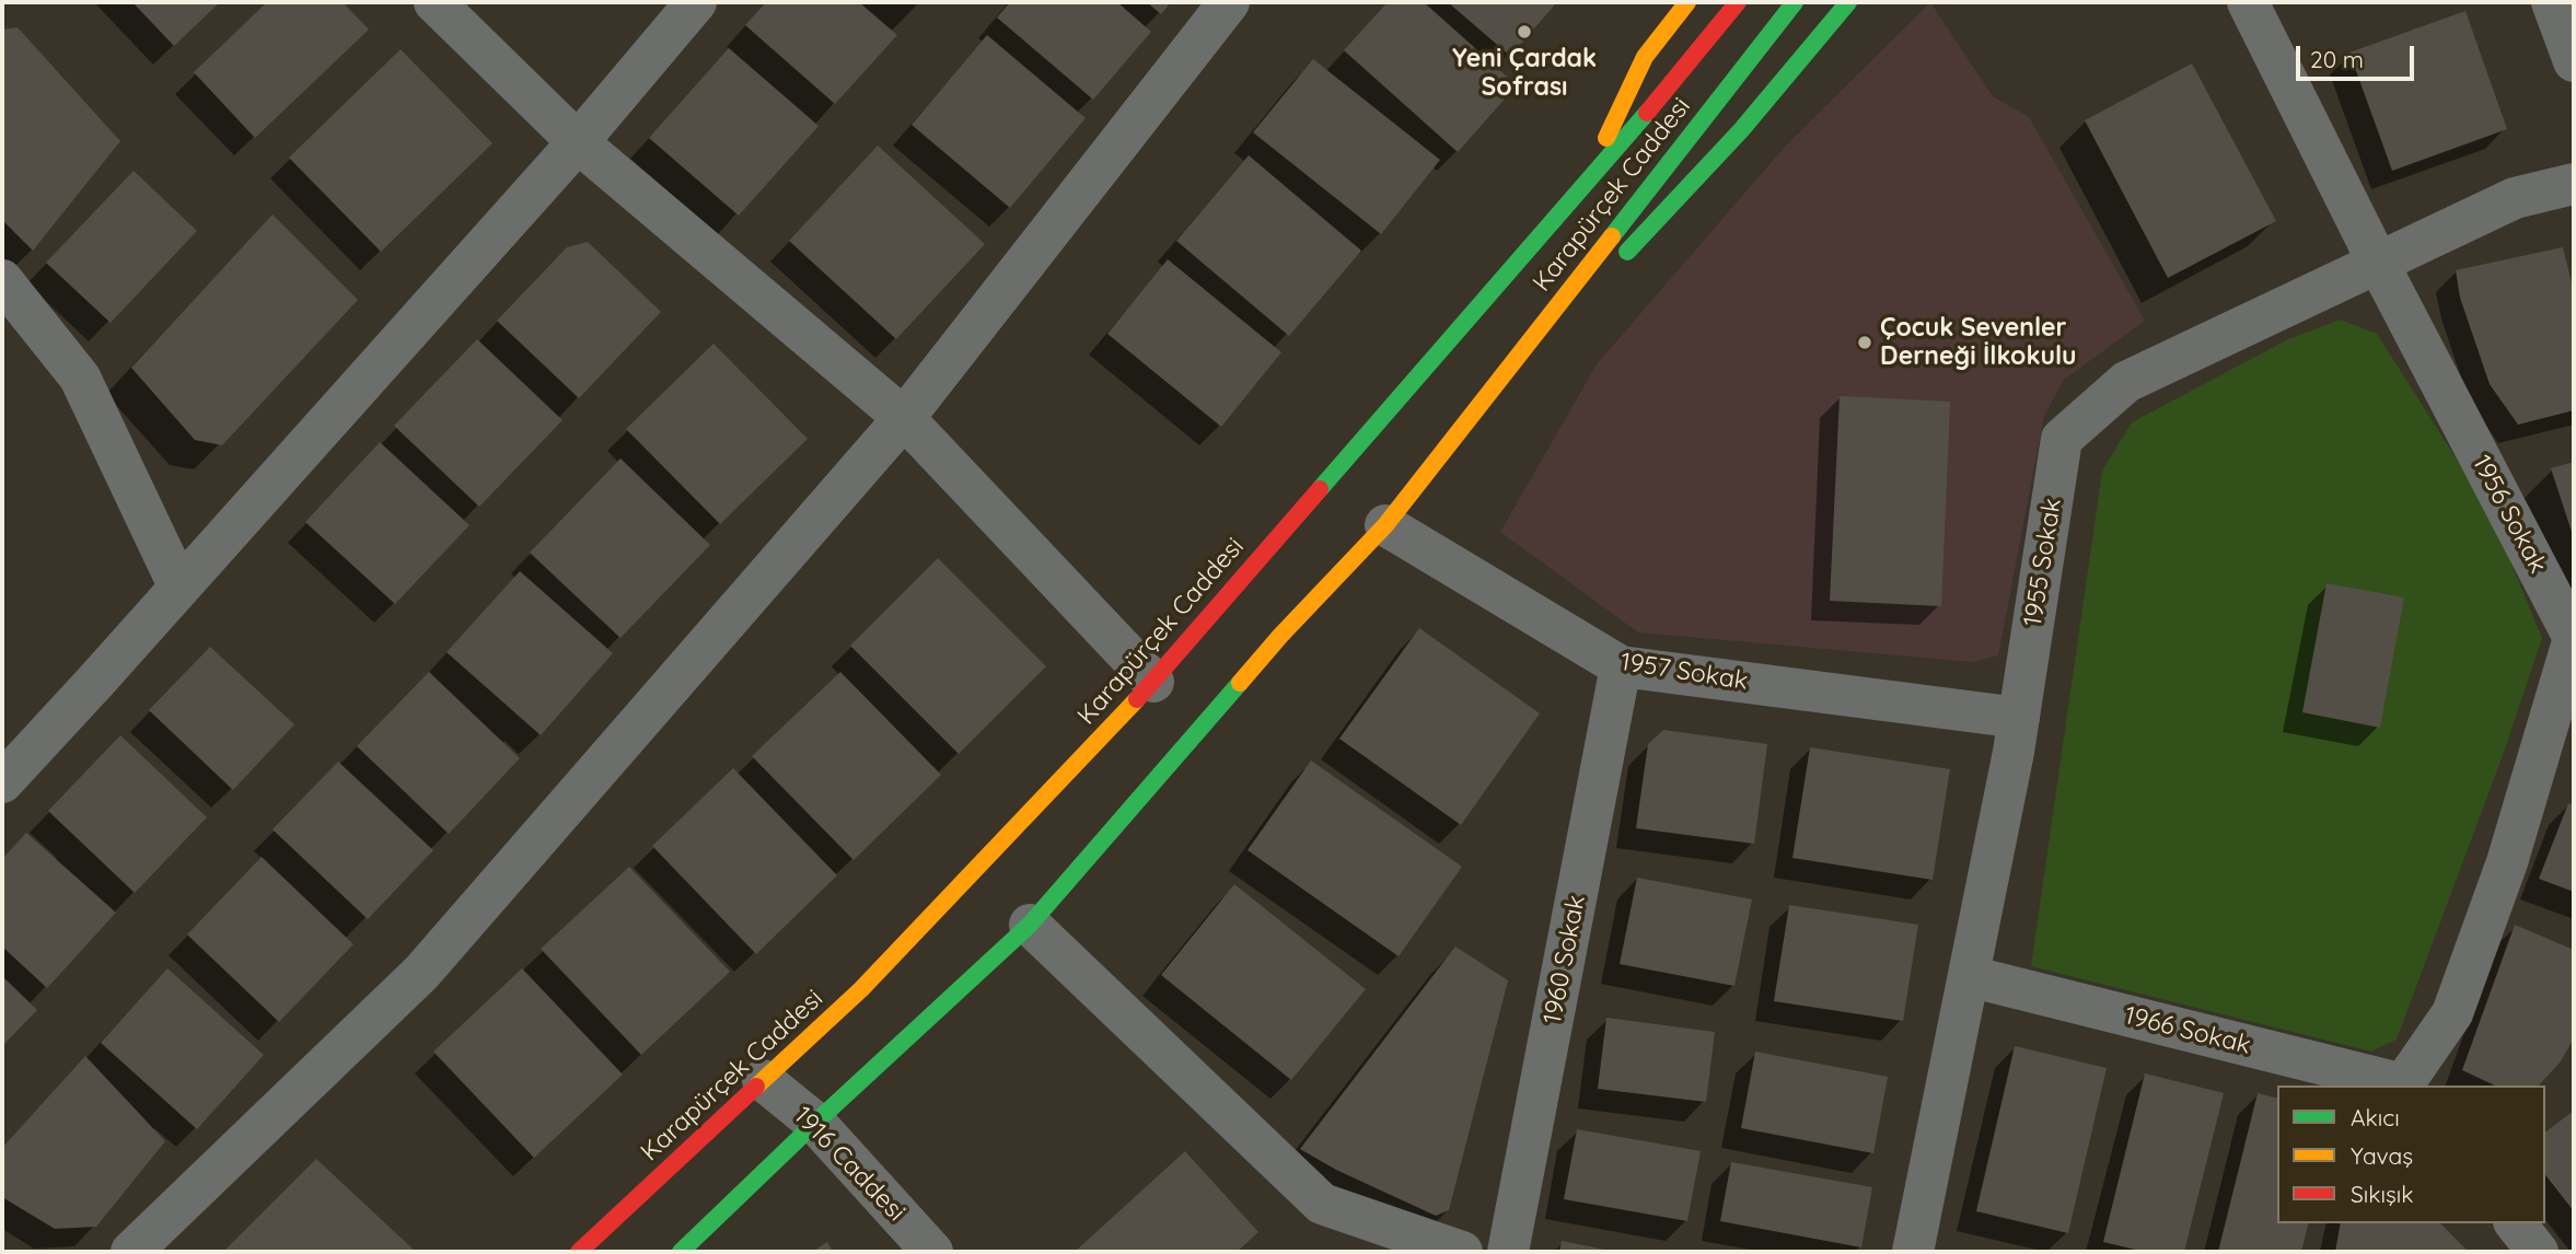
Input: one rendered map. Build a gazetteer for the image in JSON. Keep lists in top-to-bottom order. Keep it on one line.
{"streets":{"main road":["Karapürçek Caddesi"],"street":["1956 Sokak","1955 Sokak","1957 Sokak","1960 Sokak","1966 Sokak","1916 Caddesi"]},"crossings":[["Karapürçek Caddesi","1957 Sokak"],["Karapürçek Caddesi","1916 Caddesi"],["1956 Sokak","1955 Sokak"],["1955 Sokak","1957 Sokak"],["1955 Sokak","1966 Sokak"],["1957 Sokak","1960 Sokak"]],"places":["Yeni Çardak Sofrası","Çocuk Sevenler Derneği İlkokulu"],"legend":["Akıcı","Yavaş","Sıkışık"],"scale_bar":"20 m"}
